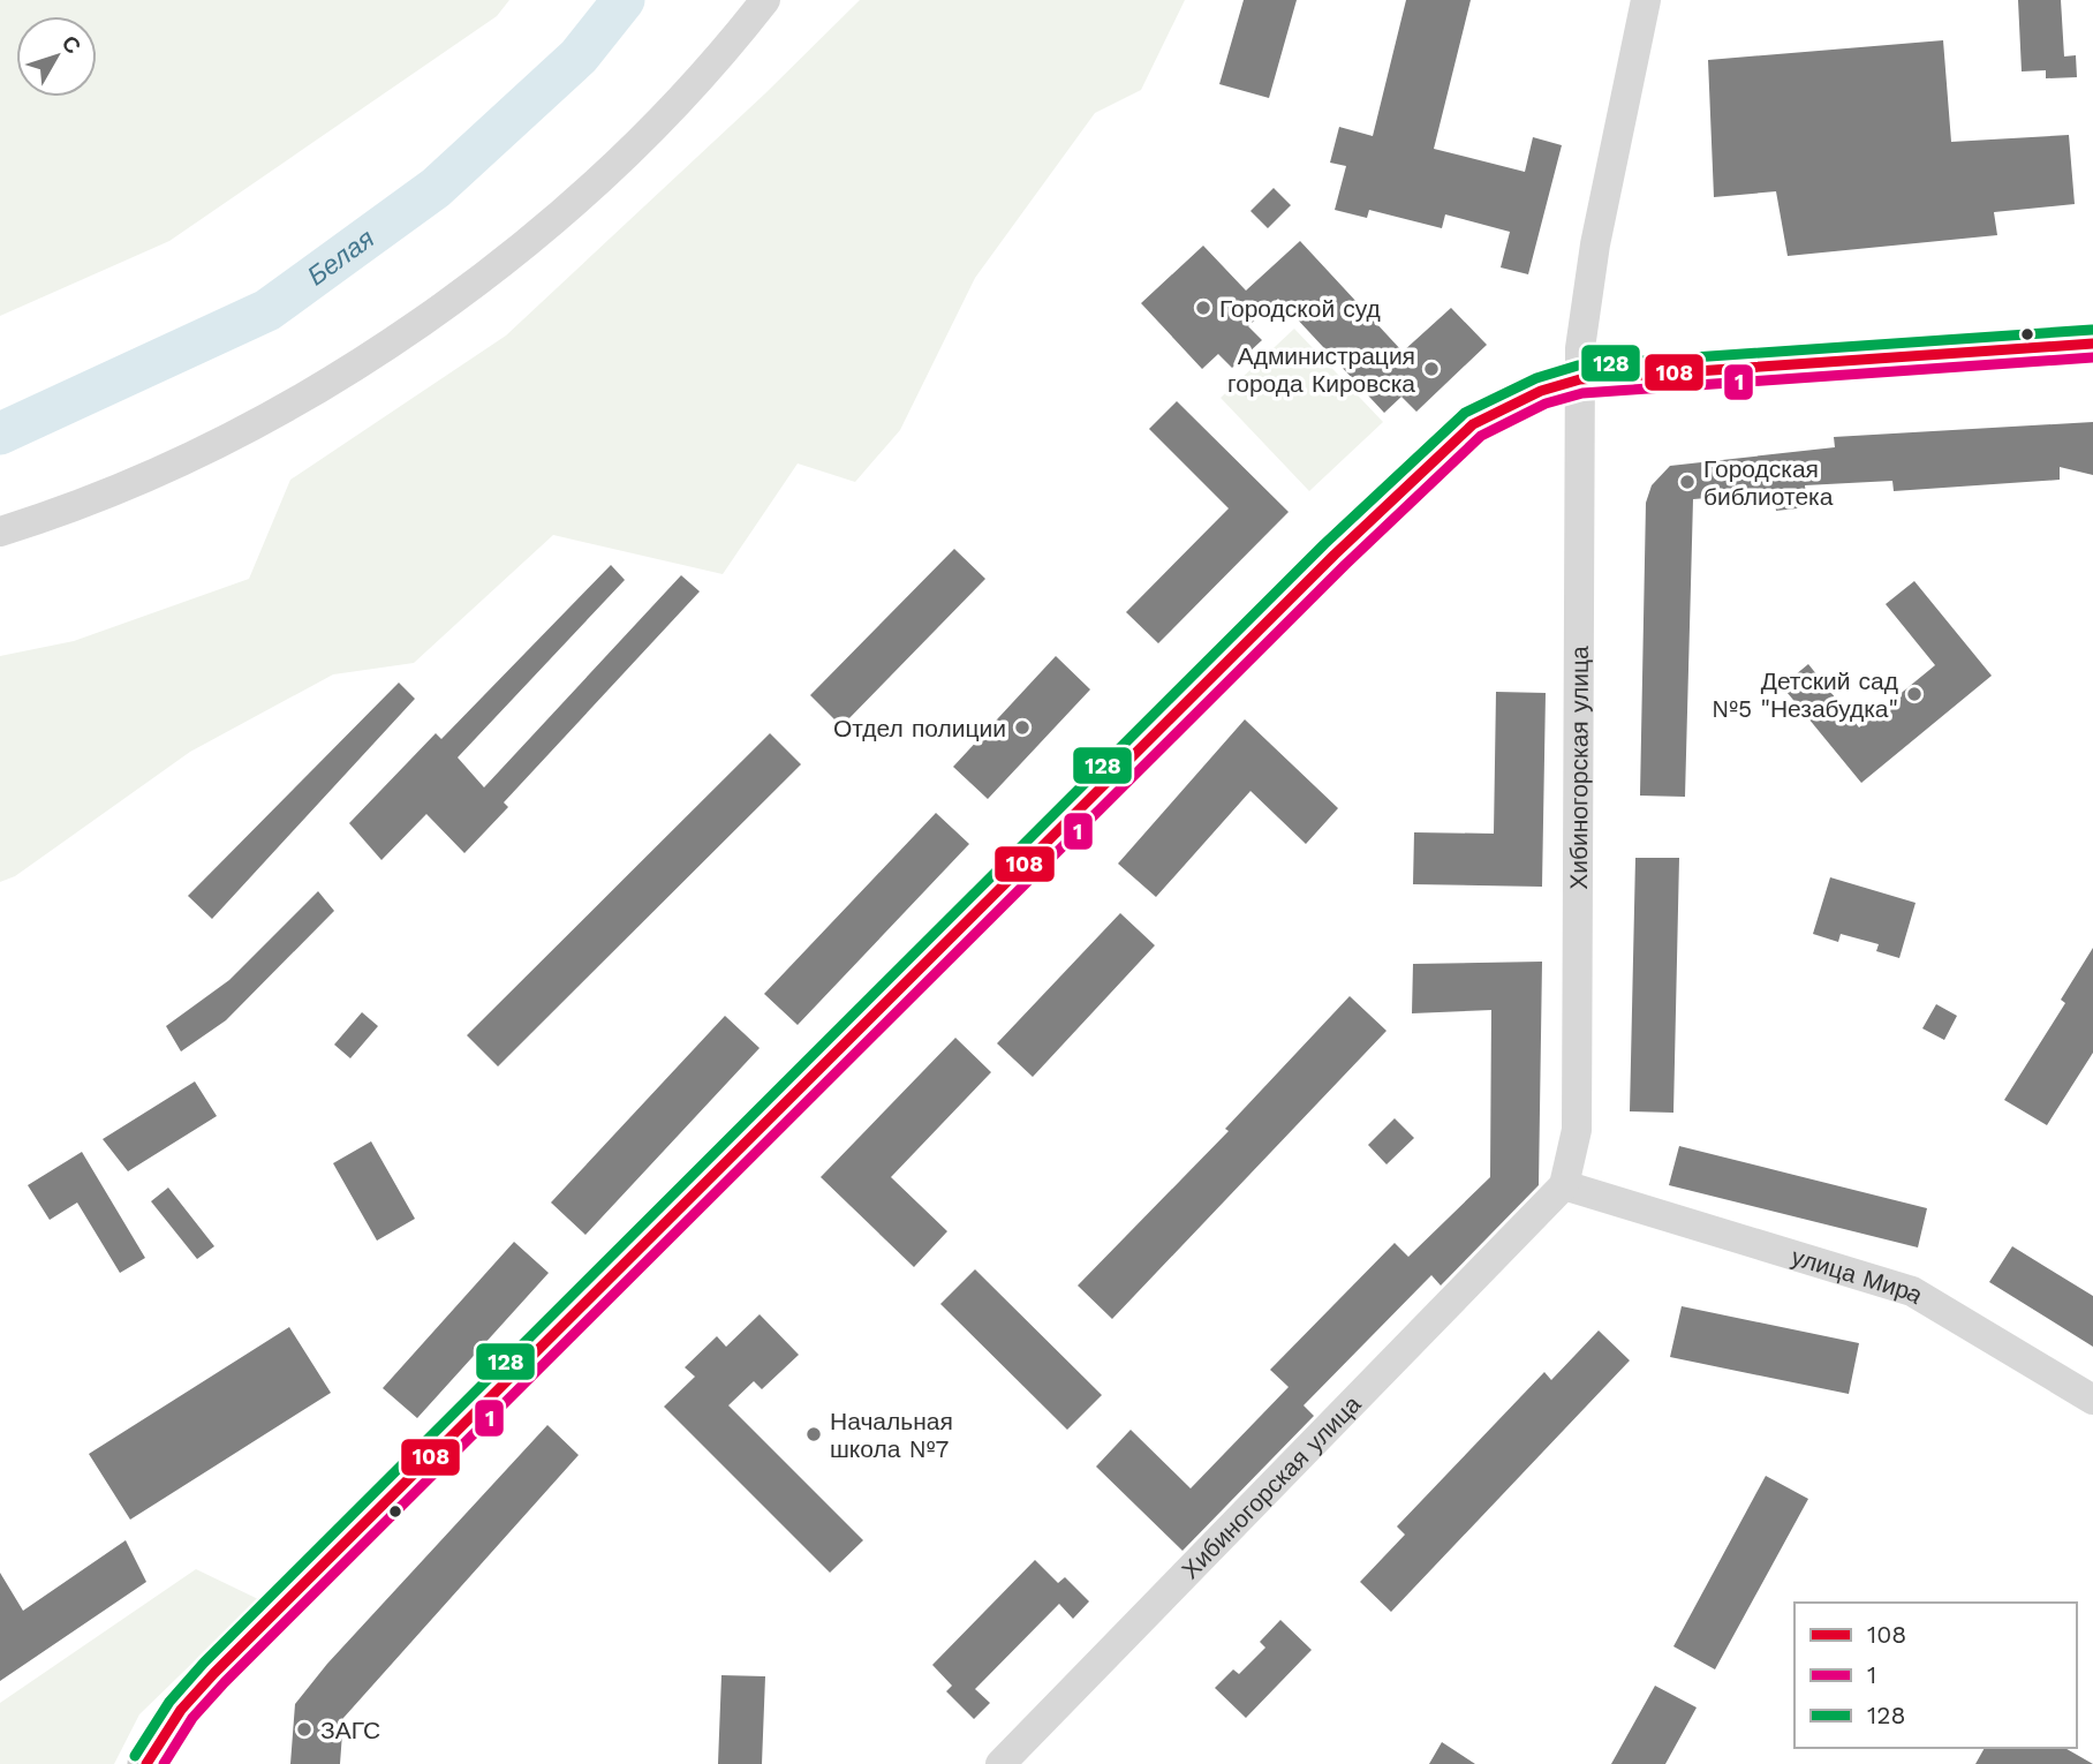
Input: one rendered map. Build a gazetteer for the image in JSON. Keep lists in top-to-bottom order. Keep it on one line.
{"streets":{"street":["Хибиногорская улица","улица Мира"]},"crossings":[["Хибиногорская улица","улица Мира"]],"water":["Белая"],"places":["Городской суд","Администрация города Кировска","Городская библиотека","Детский сад №5 \"Незабудка\"","Отдел полиции","Начальная школа №7","ЗАГС"],"lines":["transit line 128","transit line 108","transit line 1"],"legend":["108","1","128"],"north":"top right"}
